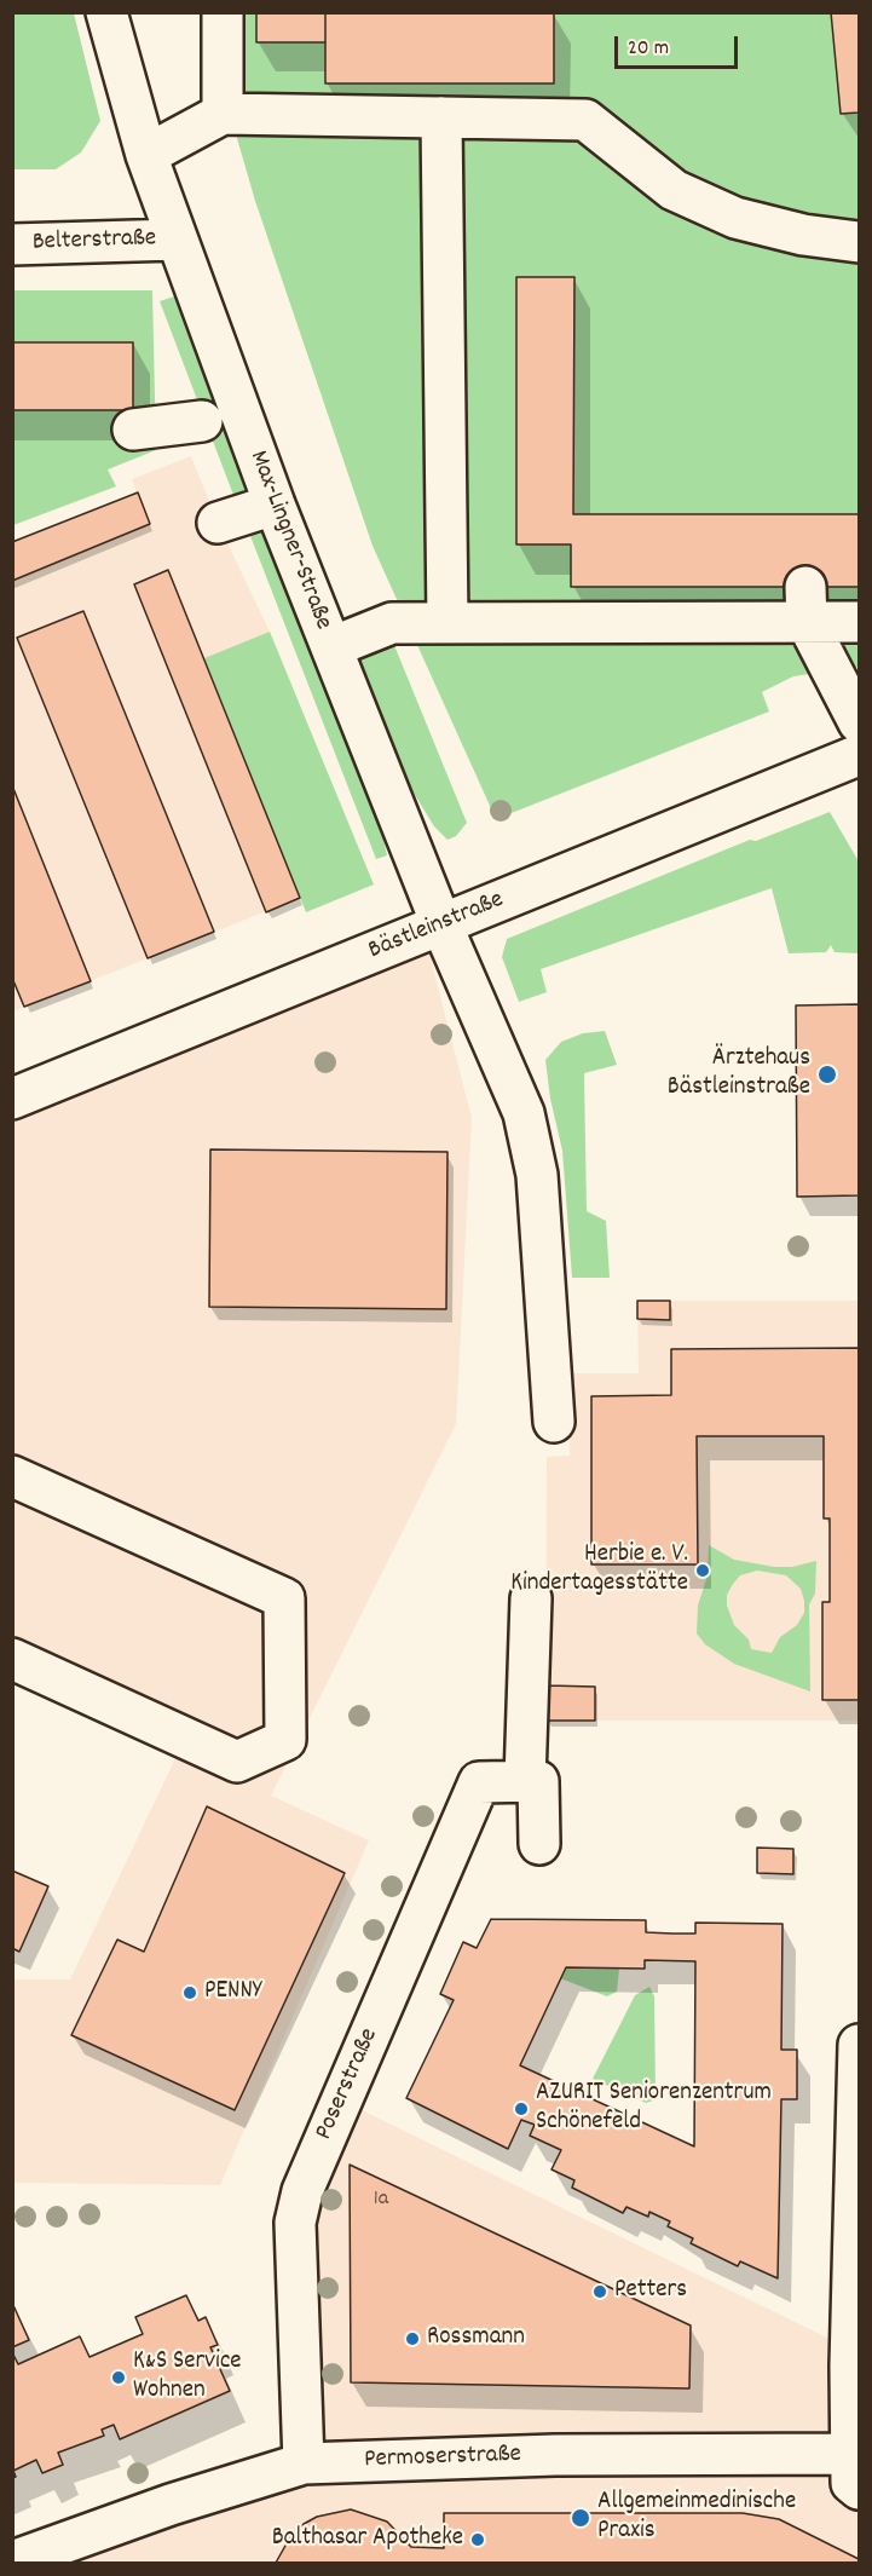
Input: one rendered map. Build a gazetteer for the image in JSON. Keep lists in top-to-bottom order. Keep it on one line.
{"streets":{"street":["Belterstraße","Max-Lingner-Straße","Bästleinstraße","Poserstraße","Permoserstraße"]},"crossings":[["Belterstraße","Max-Lingner-Straße"],["Max-Lingner-Straße","Bästleinstraße"],["Poserstraße","Permoserstraße"]],"places":["Ärztehaus Bästleinstraße","Herbie e. V. Kindertagesstätte","PENNY","AZURIT Seniorenzentrum Schönefeld","Petters","Rossmann","K&S Service Wohnen","Allgemeinmedinische Praxis","Balthasar Apotheke"],"house_numbers":["1a"],"scale_bar":"20 m"}
